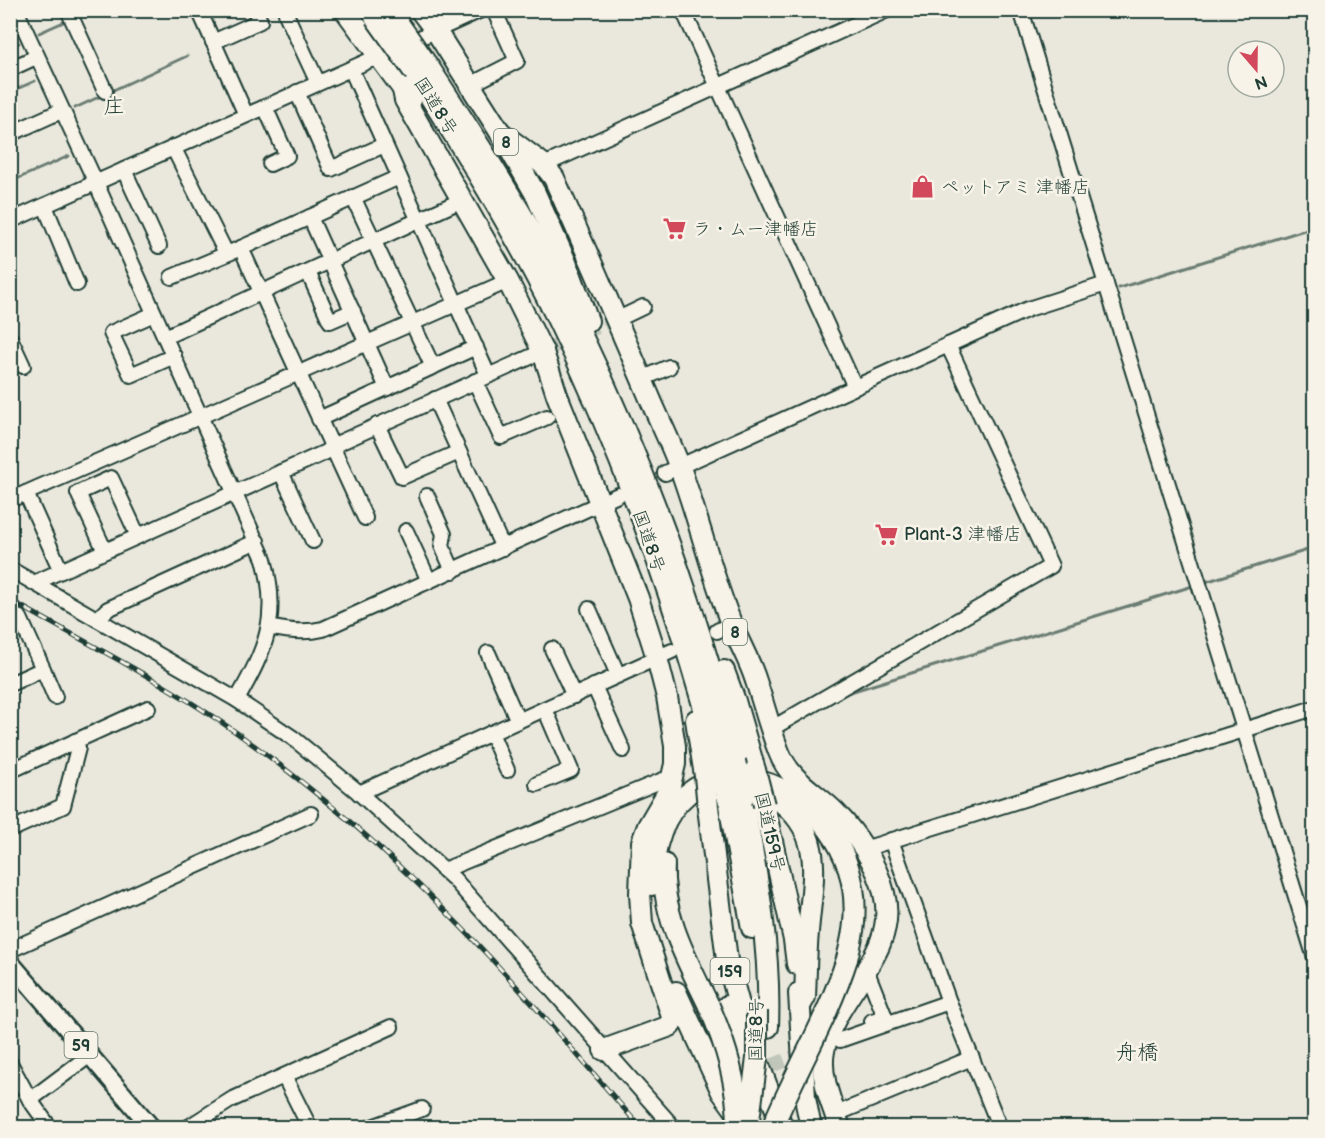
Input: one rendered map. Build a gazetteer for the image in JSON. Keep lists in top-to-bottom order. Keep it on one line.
{"streets":{"highway":["国道8号","8","国道159号","159"],"main road":["59"]},"crossings":[["国道8号","8"],["国道8号","国道159号"],["国道8号","159"],["国道159号","159"]],"districts":["庄","舟橋"],"places":{"shop":["ペットアミ 津幡店"],"supermarket":["ラ・ムー津幡店","Plant-3 津幡店"]},"north":"bottom"}
